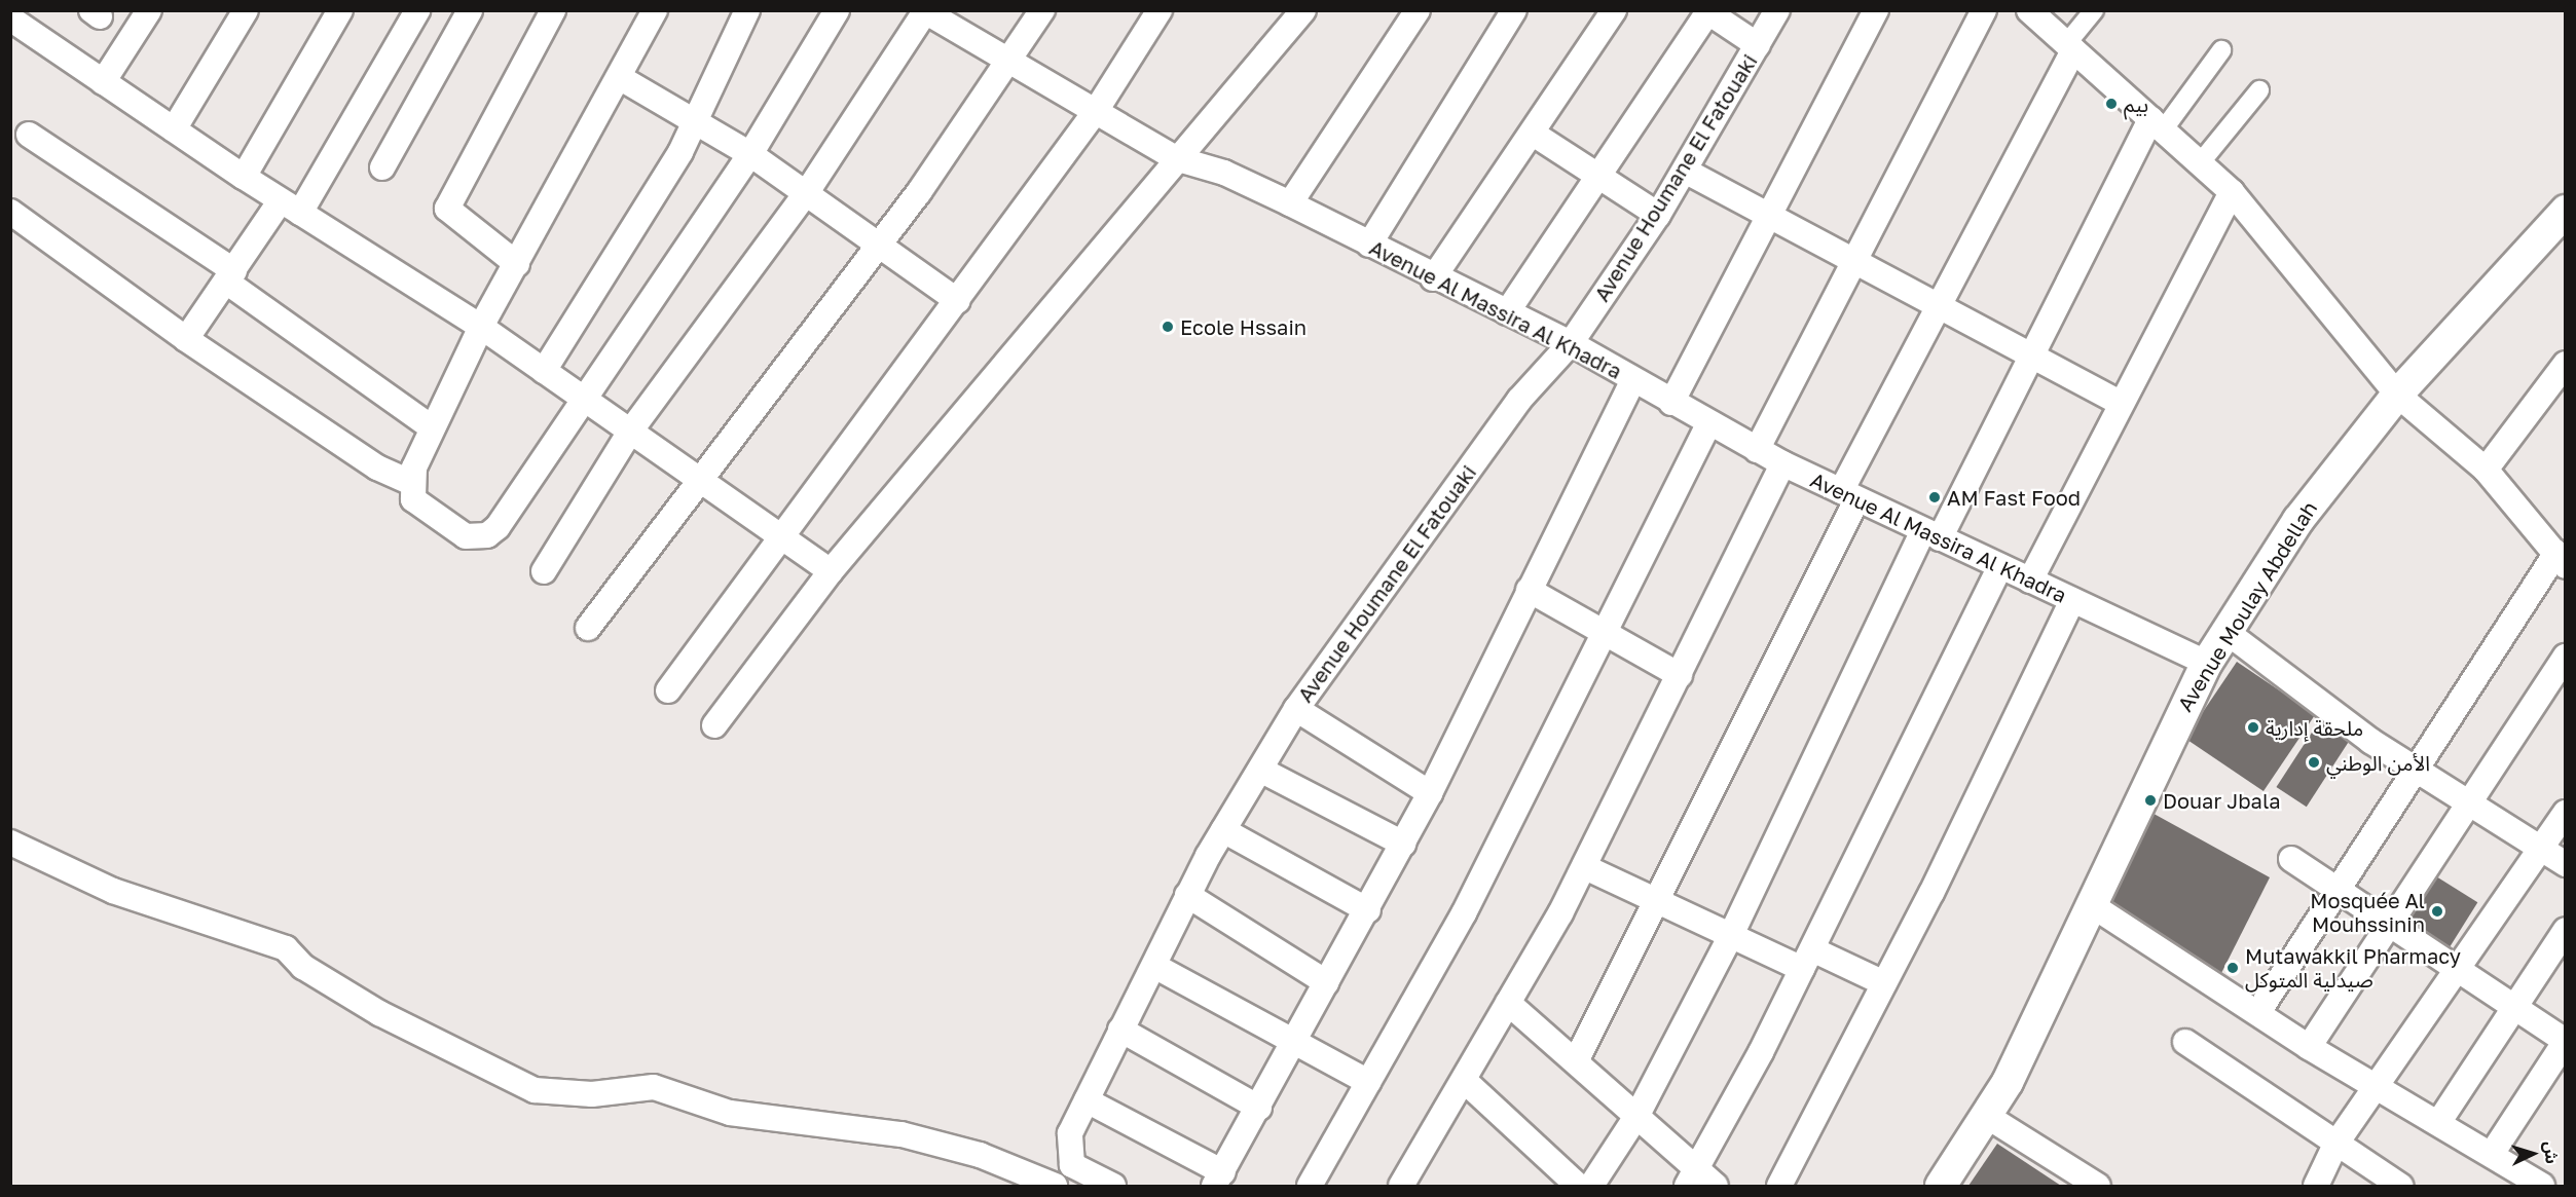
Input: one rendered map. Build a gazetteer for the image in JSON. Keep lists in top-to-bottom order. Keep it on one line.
{"streets":{"street":["Avenue Houmane El Fatouaki","Avenue Al Massira Al Khadra","Avenue Moulay Abdellah"]},"crossings":[["Avenue Houmane El Fatouaki","Avenue Al Massira Al Khadra"],["Avenue Al Massira Al Khadra","Avenue Moulay Abdellah"]],"places":["بيم","Ecole Hssain","AM Fast Food","ملحقة إدارية","الأمن الوطني","Douar Jbala","Mosquée Al Mouhssinin","Mutawakkil Pharmacy صيدلية المتوكل"],"north":"right"}
